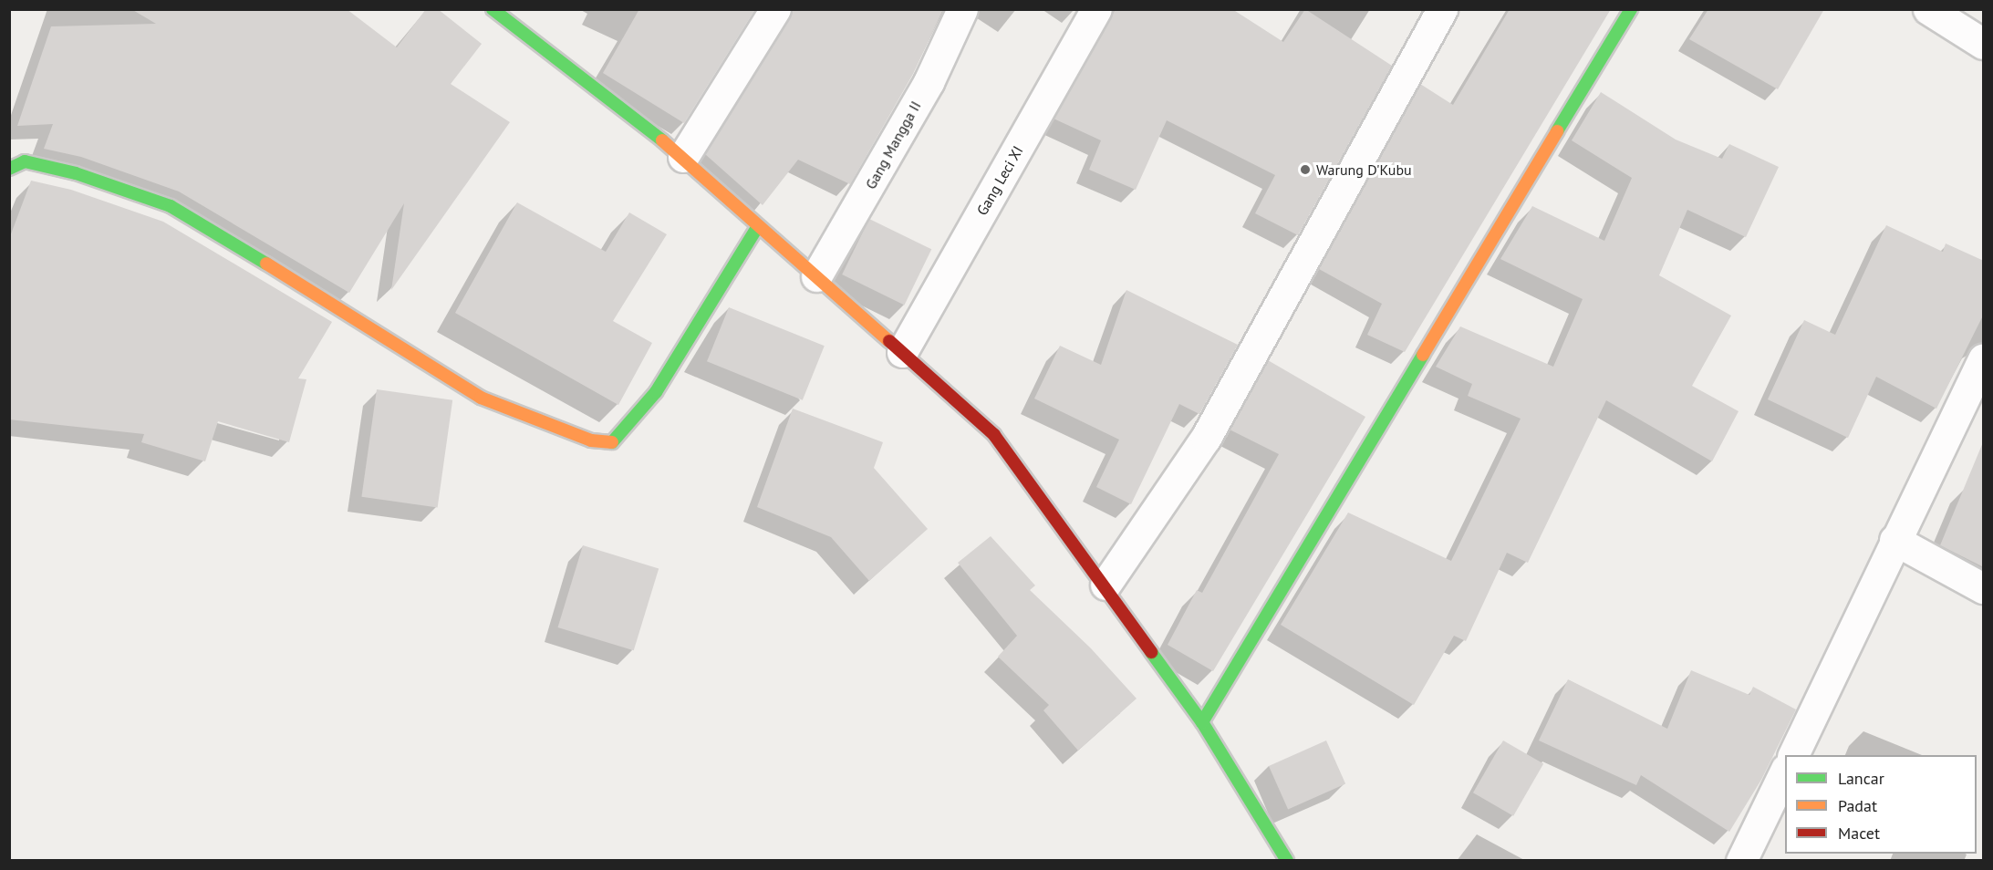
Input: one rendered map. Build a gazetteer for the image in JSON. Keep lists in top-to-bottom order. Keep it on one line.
{"streets":{"street":["Gang Mangga II","Gang Leci XI"]},"places":["Warung D'Kubu"],"legend":["Lancar","Padat","Macet"]}
